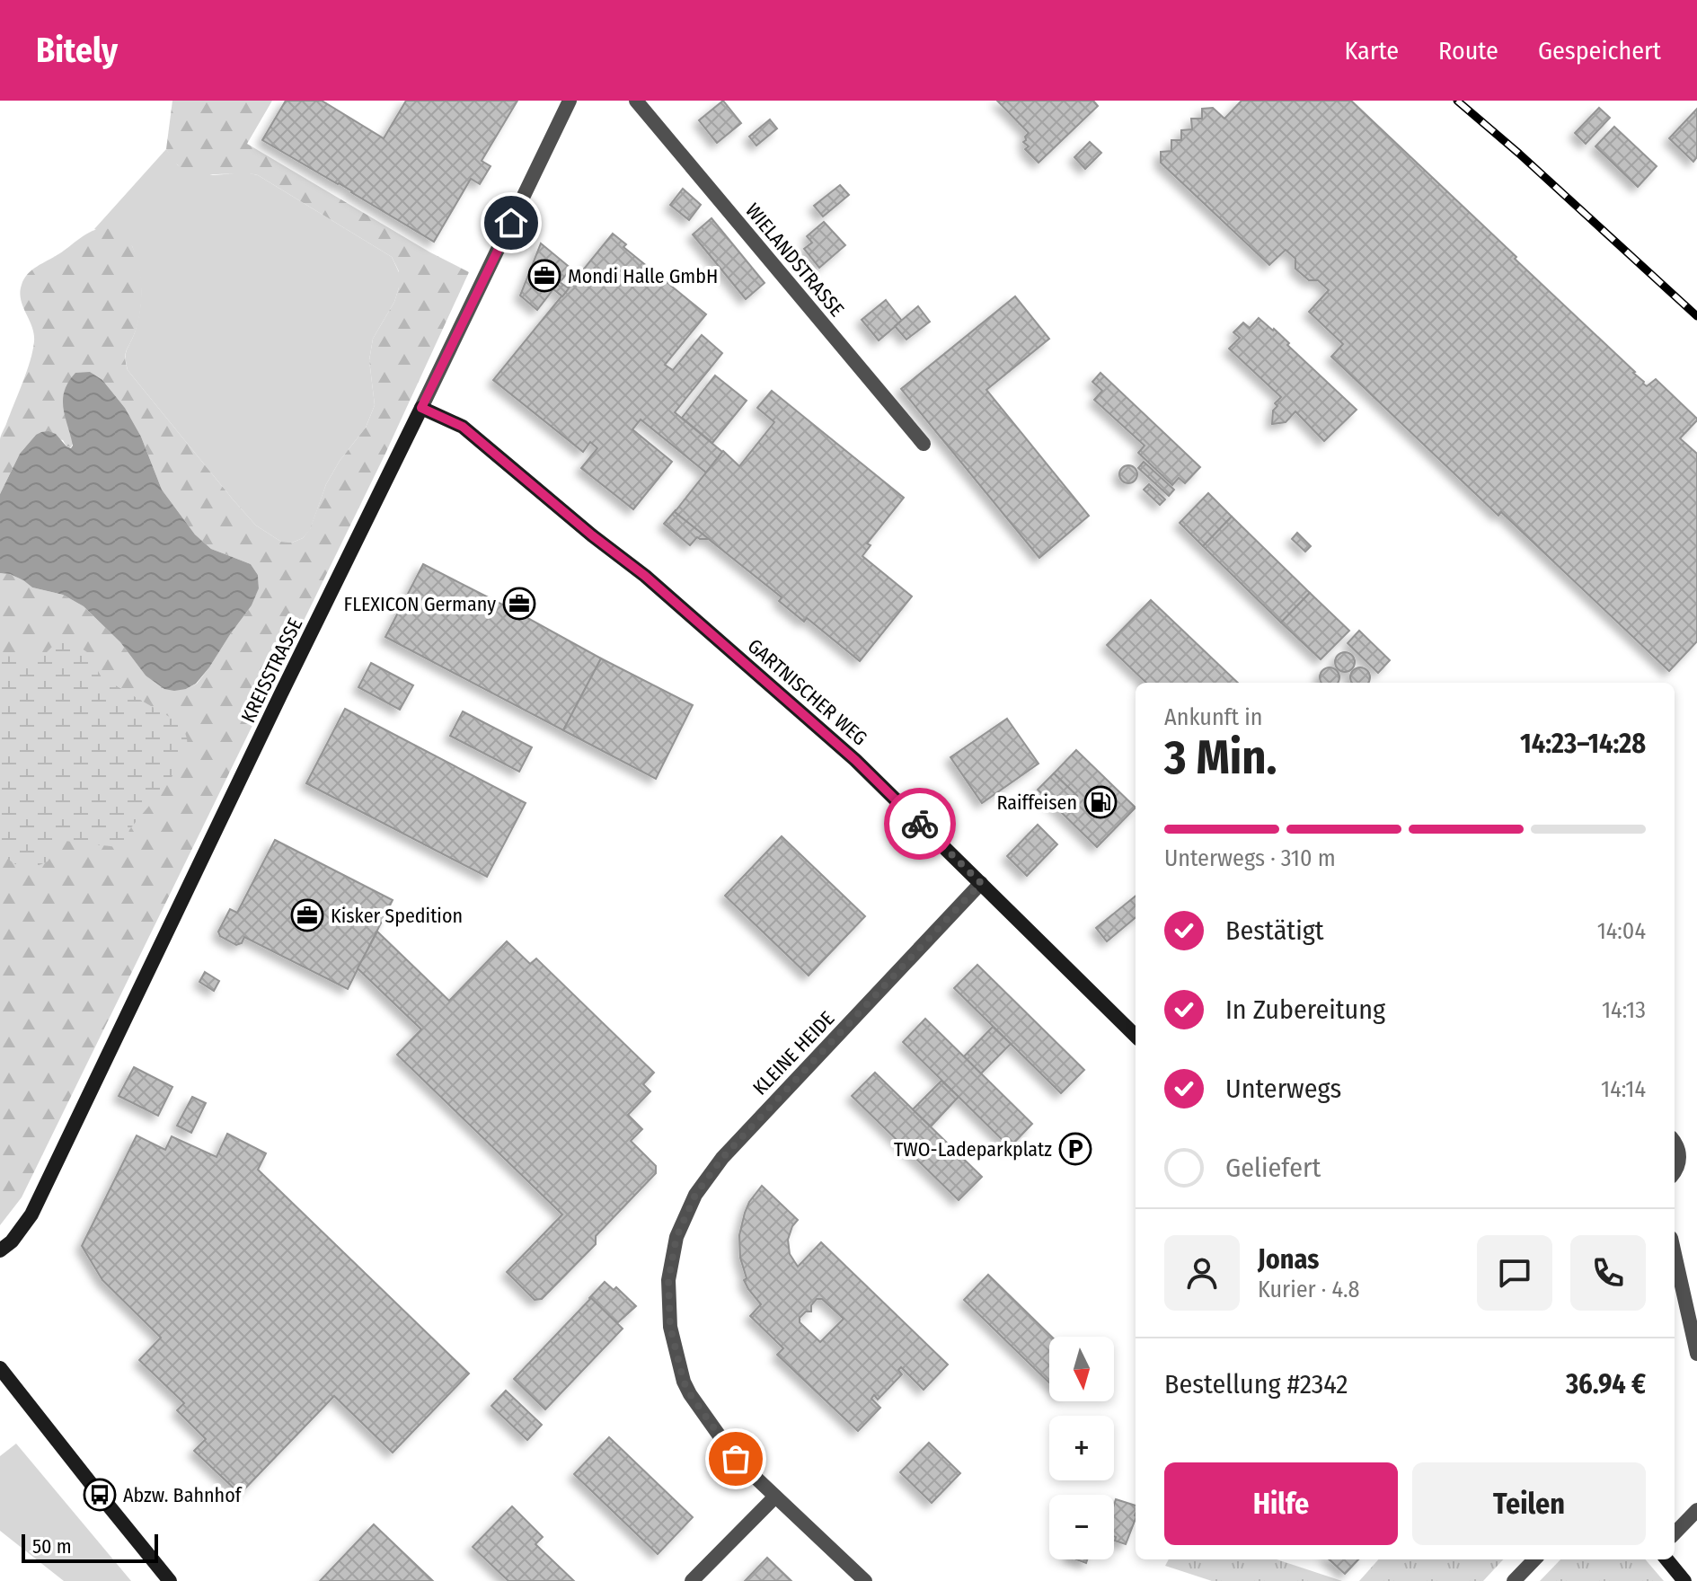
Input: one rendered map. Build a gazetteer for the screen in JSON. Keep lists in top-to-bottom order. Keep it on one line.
{"streets":{"street":["WIELANDSTRASSE","KREISSTRASSE","GARTNISCHER WEG","KLEINE HEIDE"]},"crossings":[["KREISSTRASSE","GARTNISCHER WEG"],["GARTNISCHER WEG","KLEINE HEIDE"]],"places":{"office":["Mondi Halle GmbH","FLEXICON Germany","Kisker Spedition"],"fuel station":["Raiffeisen"],"parking":["TWO-Ladeparkplatz"],"bus stop":["Abzw. Bahnhof"]},"scale_bar":"50 m","north":"bottom","page":{"header":"Bitely","nav":["Karte","Route","Gespeichert"],"heading":["3 Min.","Ankunft in","14:23–14:28"],"panel":["Jonas","Kurier · 4.8","Bestellung #2342","36.94 €"],"bar":"Unterwegs · 310 m","list":[["Bestätigt","14:04"],["In Zubereitung","14:13"],["Unterwegs","14:14"],"Geliefert"],"map_buttons":["+","−"],"buttons":["Hilfe","Teilen"],"scale":"50 m"}}
